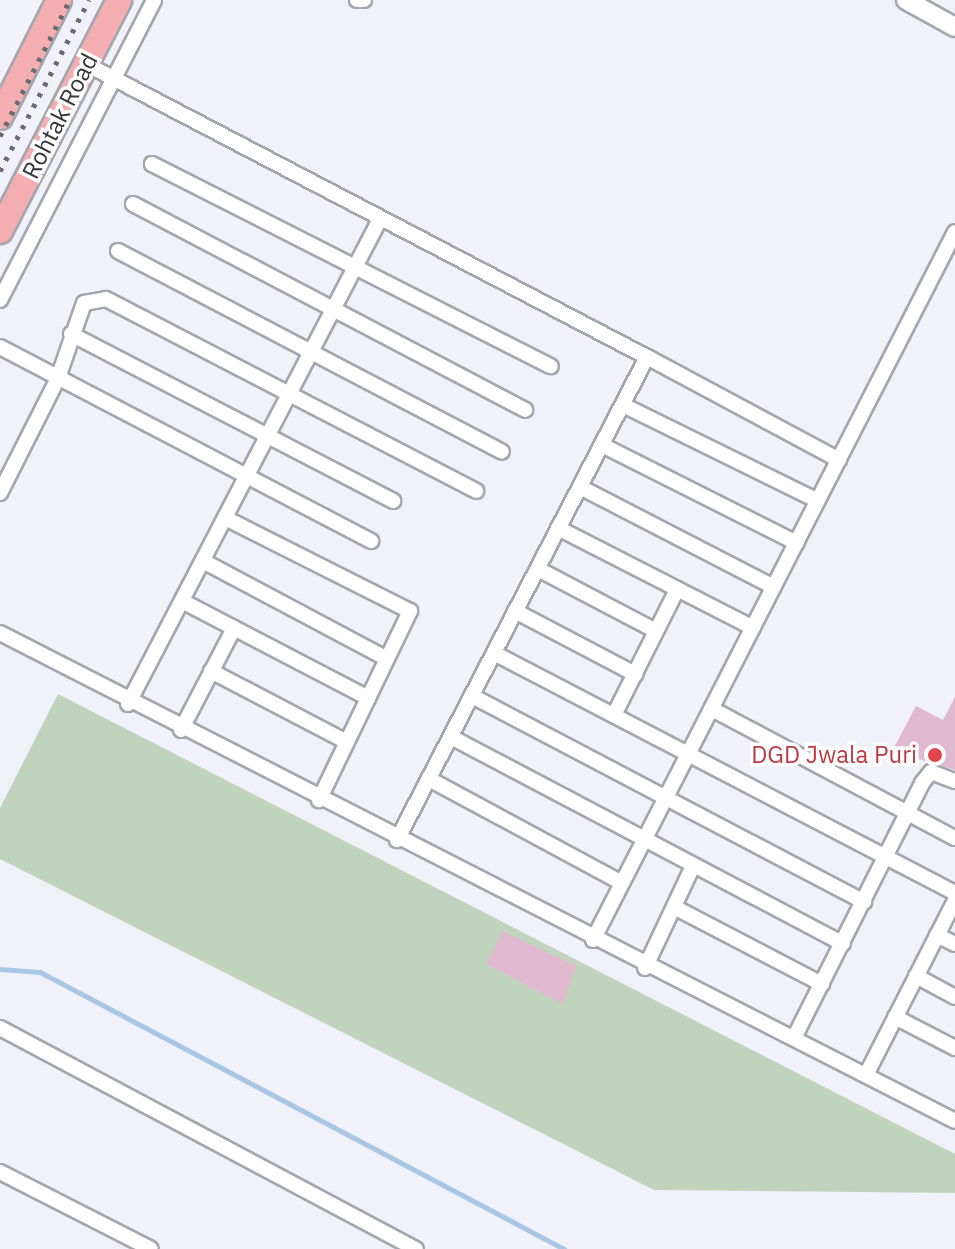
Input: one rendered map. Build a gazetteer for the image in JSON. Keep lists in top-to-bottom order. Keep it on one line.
{"streets":{"highway":["Rohtak Road"]},"places":["DGD Jwala Puri"]}
